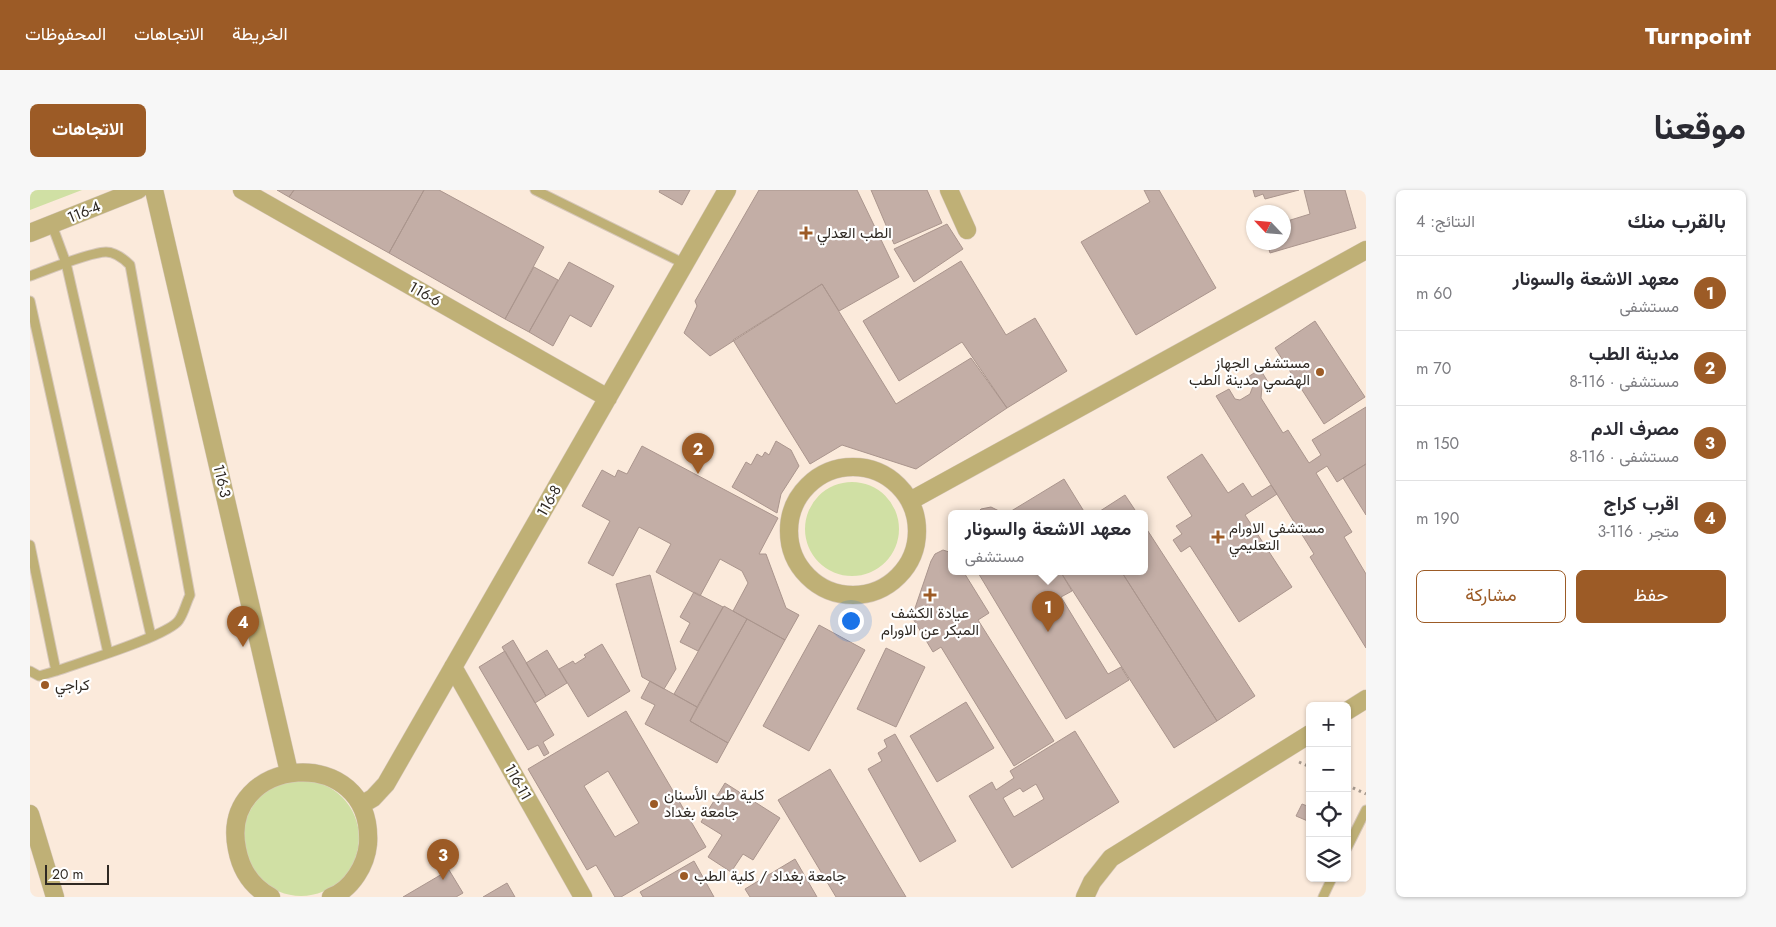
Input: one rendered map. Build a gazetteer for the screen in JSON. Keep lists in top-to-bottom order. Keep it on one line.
{"streets":{"street":["116-4","116-6","116-3","116-8","116-11"]},"crossings":[["116-6","116-8"],["116-8","116-11"]],"places":{"health":["الطب العدلي","مستشفى الاورام التعليمي","عيادة الكشف المبكر عن الاورام"],"other":["مستشفى الجهاز الهضمي مدينة الطب","كراجي","كلية طب الأسنان جامعة بغداد","جامعة بغداد / كلية الطب"]},"scale_bar":"20 m","north":"top left","page":{"header":"Turnpoint","nav":["الخريطة","الاتجاهات","المحفوظات"],"title":"موقعنا","buttons":["الاتجاهات",["حفظ","مشاركة"]],"heading":["بالقرب منك","النتائج: 4"],"list":[{"mark":"1","name":"معهد الاشعة والسونار","note":"مستشفى","value":"60 m"},{"mark":"2","name":"مدينة الطب","note":"مستشفى · 116-8","value":"70 m"},{"mark":"3","name":"مصرف الدم","note":"مستشفى · 116-8","value":"150 m"},{"mark":"4","name":"اقرب كراج","note":"متجر · 116-3","value":"190 m"}],"pins":["2","1","4","3"],"popup":["معهد الاشعة والسونار","مستشفى"],"map_buttons":["+","−"],"scale":"20 m"}}
